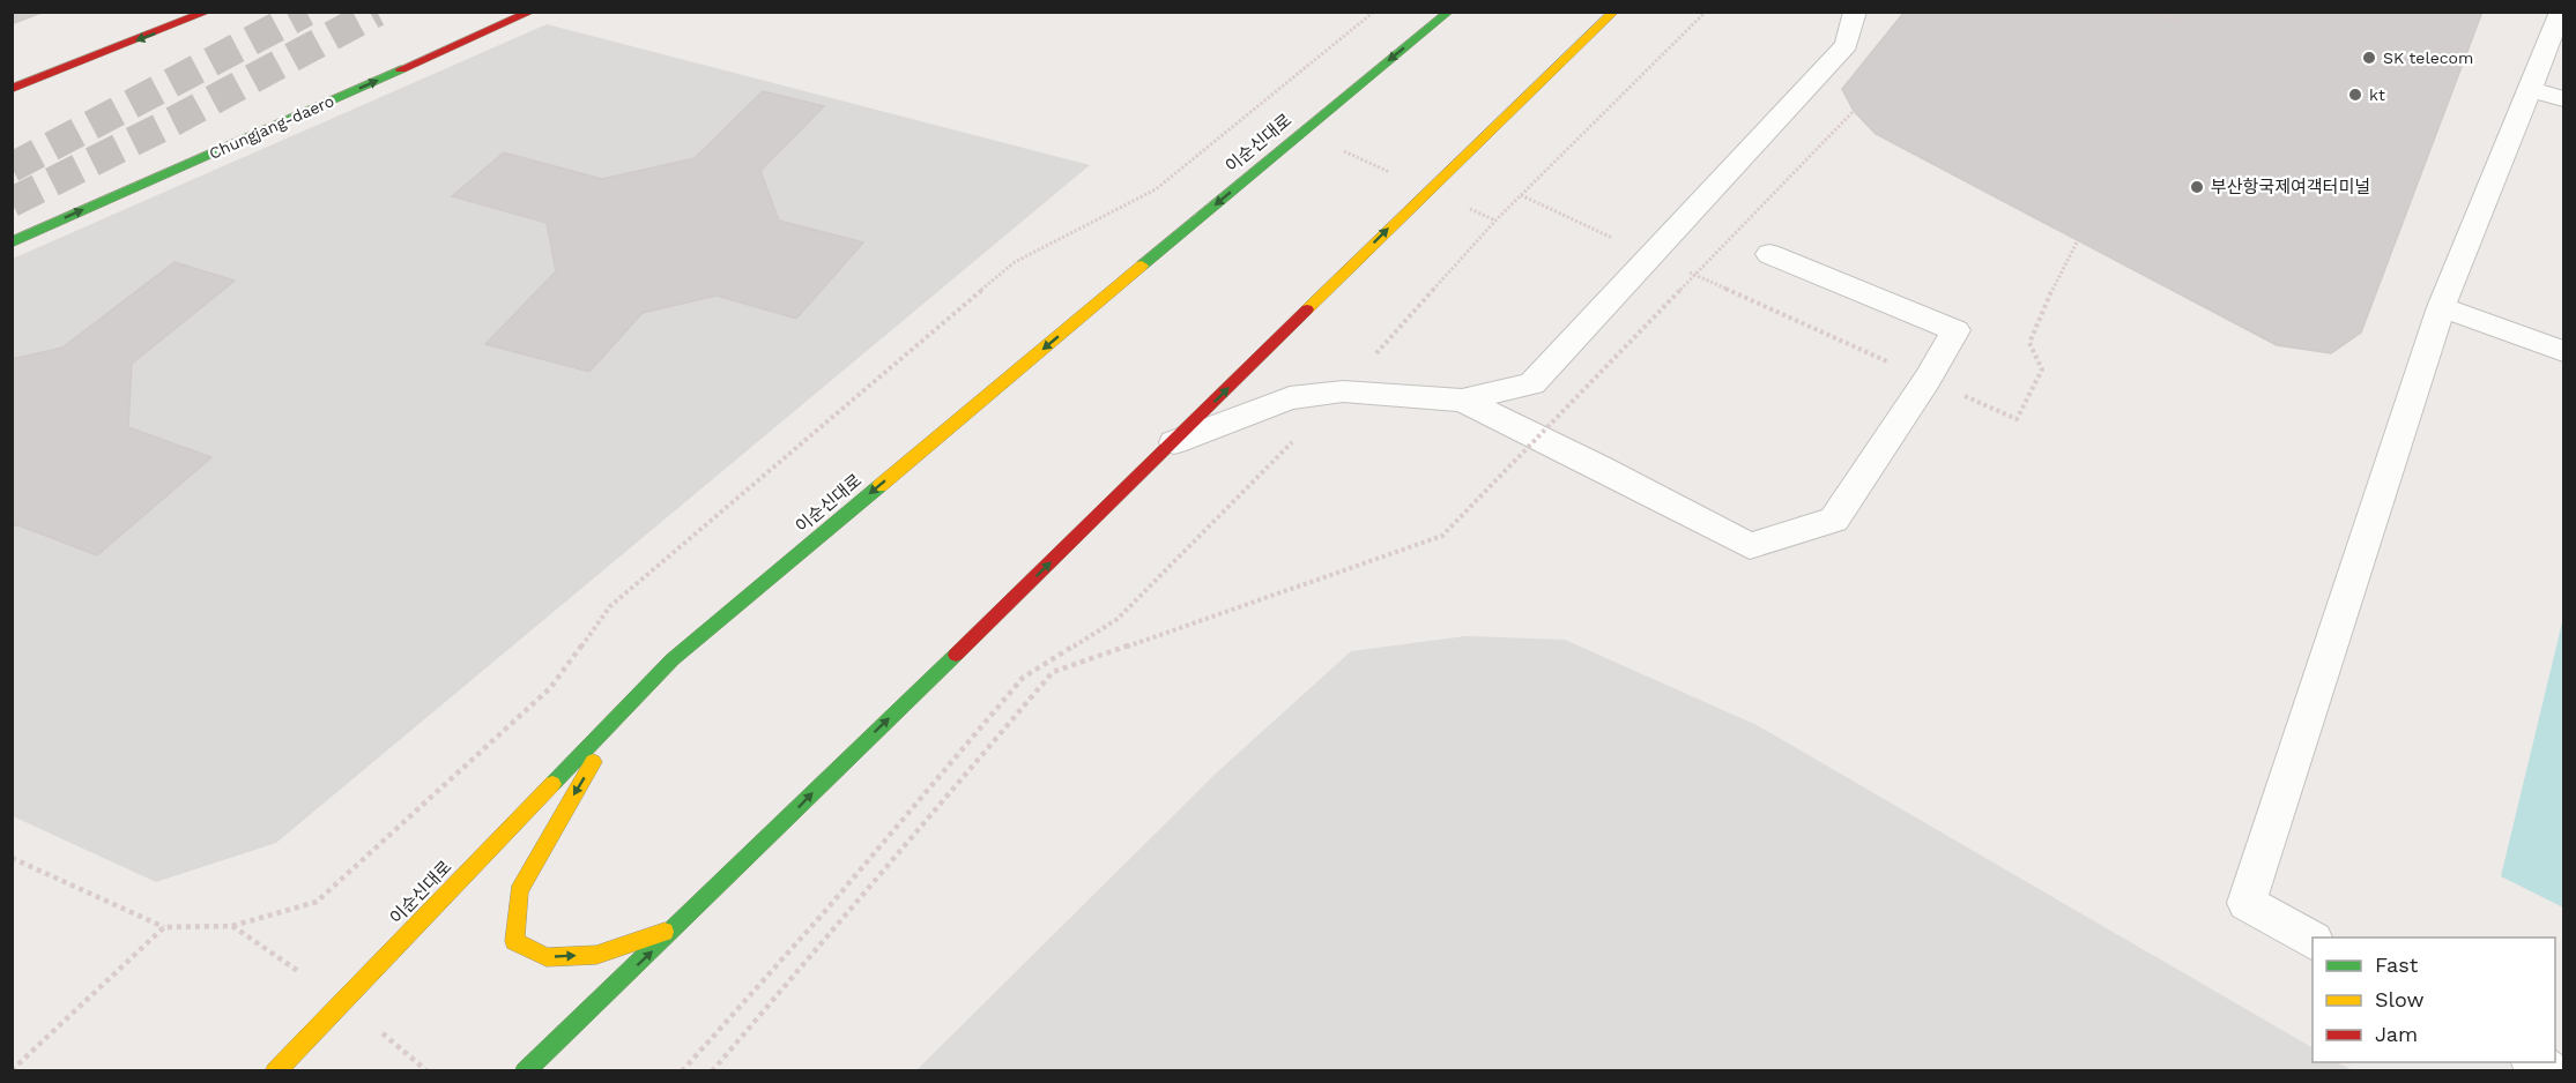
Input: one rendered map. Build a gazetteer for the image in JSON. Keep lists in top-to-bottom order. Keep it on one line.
{"streets":{"street":["Chungjang-daero","이순신대로"]},"one_way":["이순신대로"],"places":["SK telecom","kt","부산항국제여객터미널"],"legend":["Fast","Slow","Jam"]}
